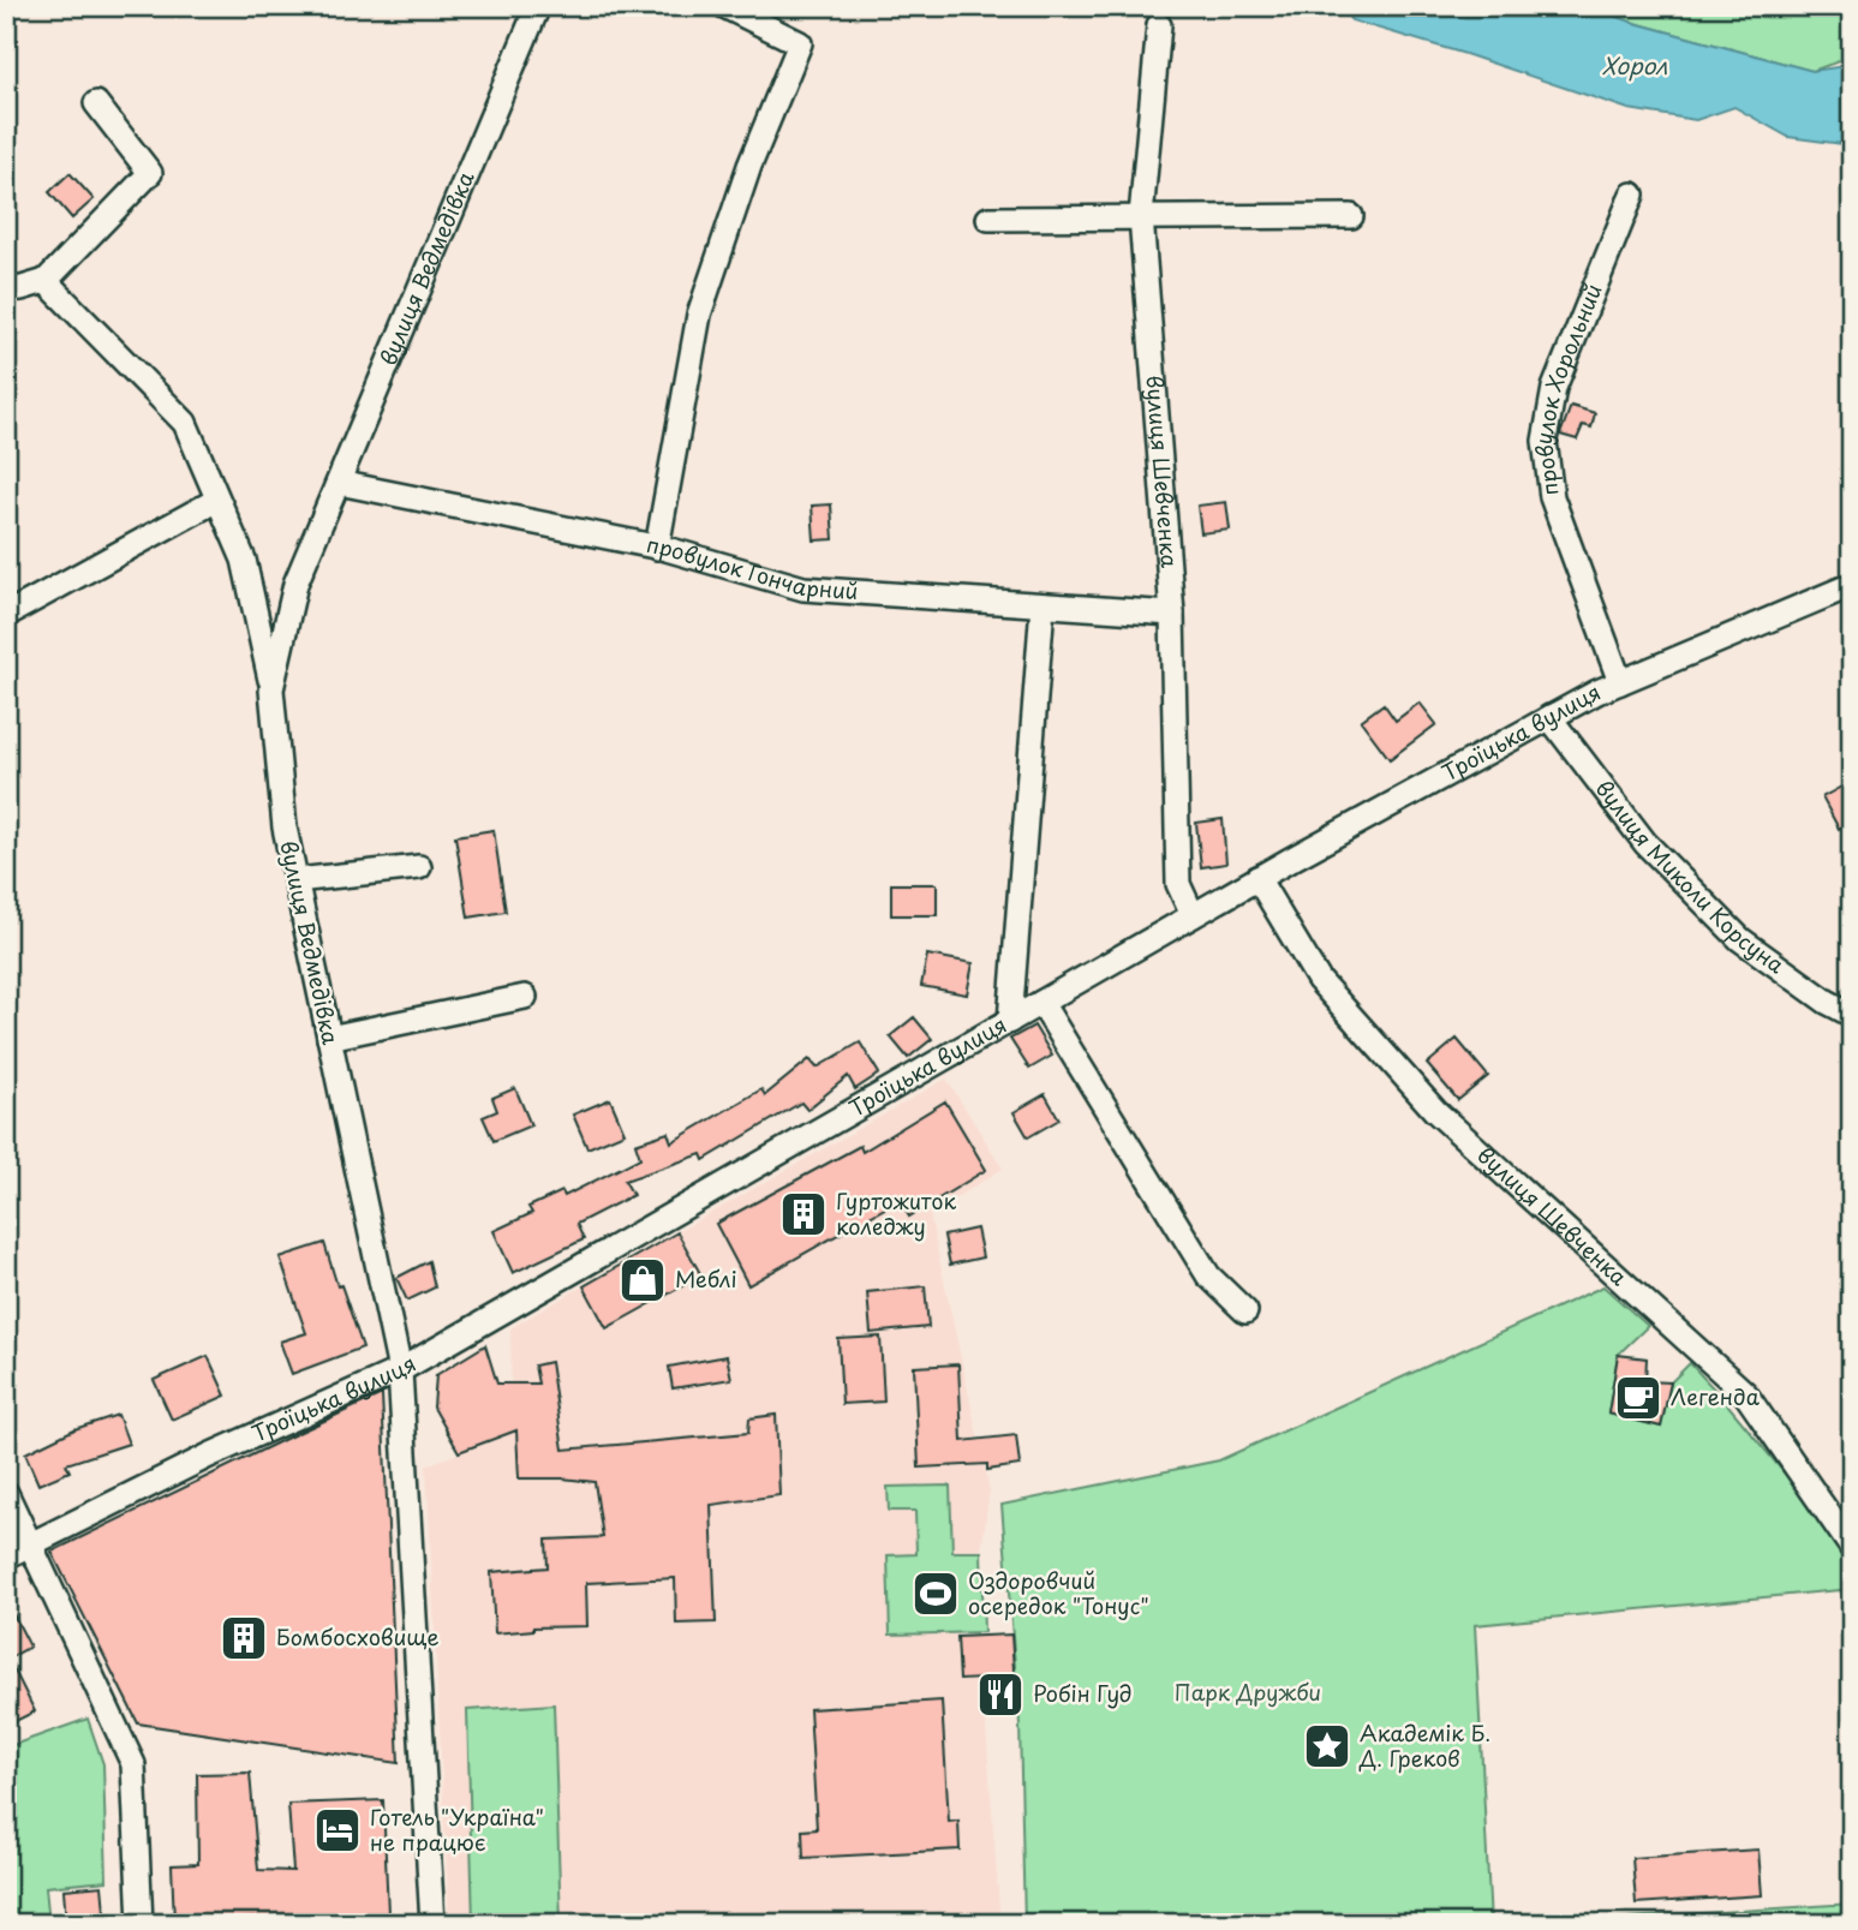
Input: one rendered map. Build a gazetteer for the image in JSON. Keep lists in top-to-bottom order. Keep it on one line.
{"streets":{"street":["вулиця Ведмедівка","провулок Хорольний","вулиця Шевченка","провулок Гончарний","Троїцька вулиця","вулиця Миколи Корсуна"]},"crossings":[["вулиця Ведмедівка","провулок Гончарний"],["вулиця Ведмедівка","Троїцька вулиця"],["провулок Хорольний","Троїцька вулиця"],["вулиця Шевченка","провулок Гончарний"],["вулиця Шевченка","Троїцька вулиця"],["Троїцька вулиця","вулиця Миколи Корсуна"]],"water":["Хорол"],"parks":["Парк Дружби"],"places":{"building":["Гуртожиток коледжу","Бомбосховище"],"shop":["Меблі"],"cafe":["Легенда"],"sports":["Оздоровчий осередок \"Тонус\""],"restaurant":["Робін Гуд"],"place":["Академік Б. Д. Греков"],"hotel":["Готель \"Україна\" не працює"]}}
